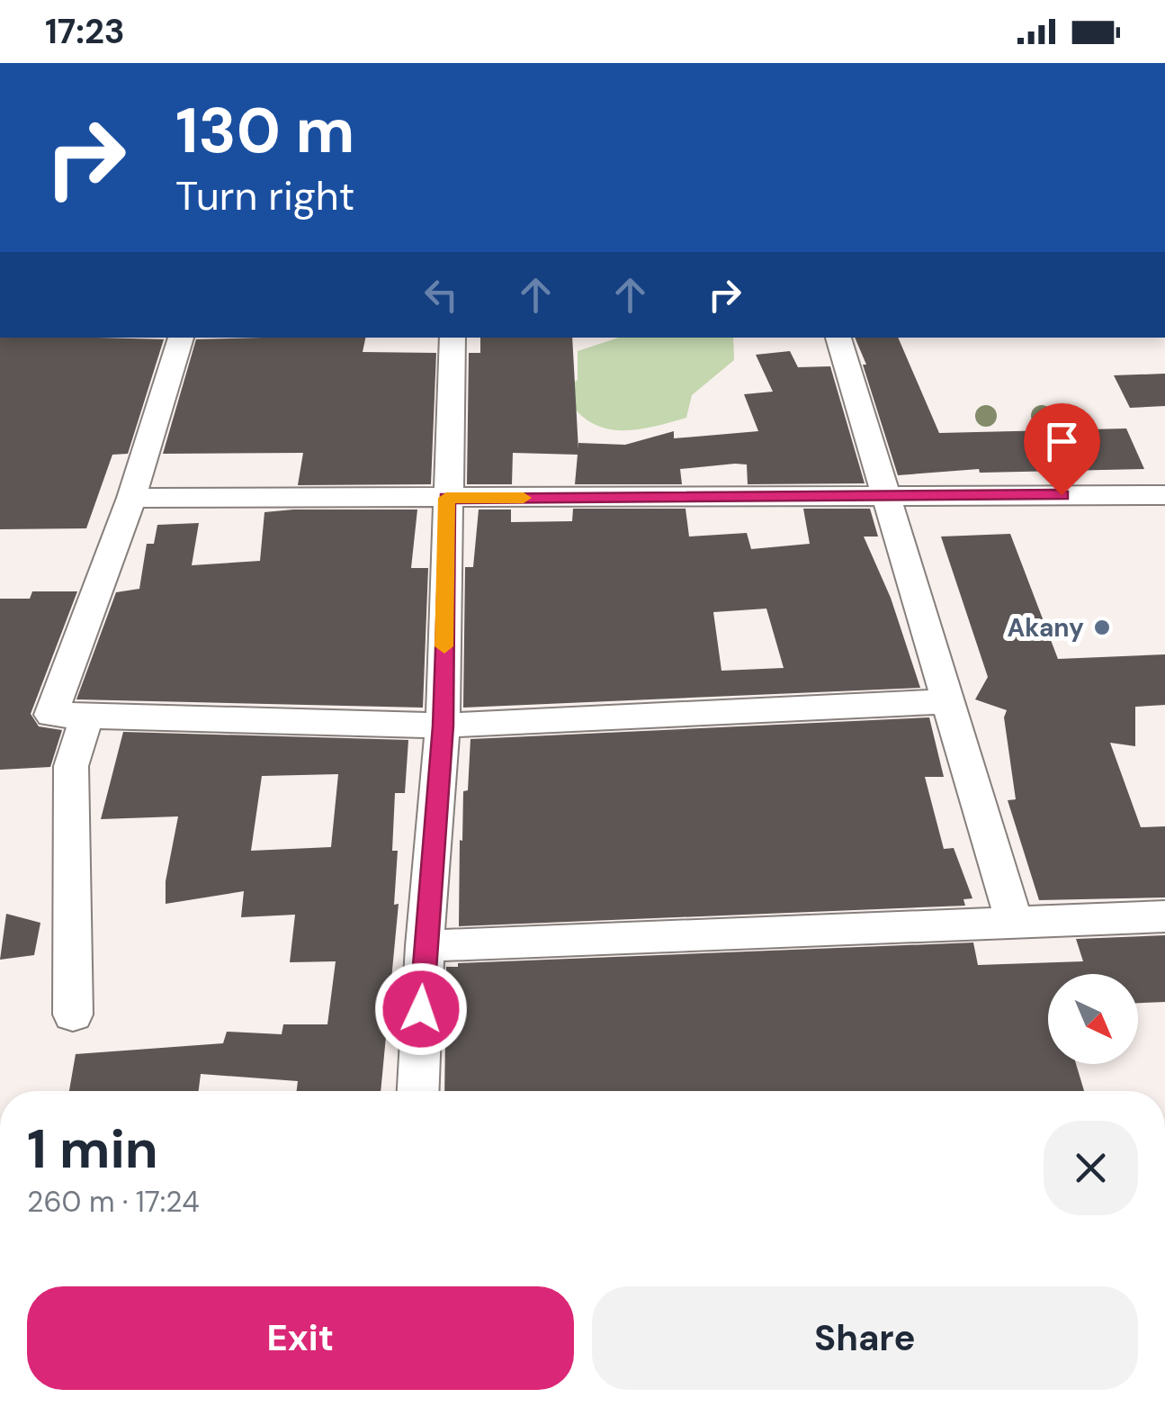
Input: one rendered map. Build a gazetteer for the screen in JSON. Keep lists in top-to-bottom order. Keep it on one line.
{"places":["Akany"],"north":"bottom right","page":{"status":"17:23","turn":["130 m","Turn right"],"heading":["1 min","260 m · 17:24"],"buttons":["Exit","Share"]}}
